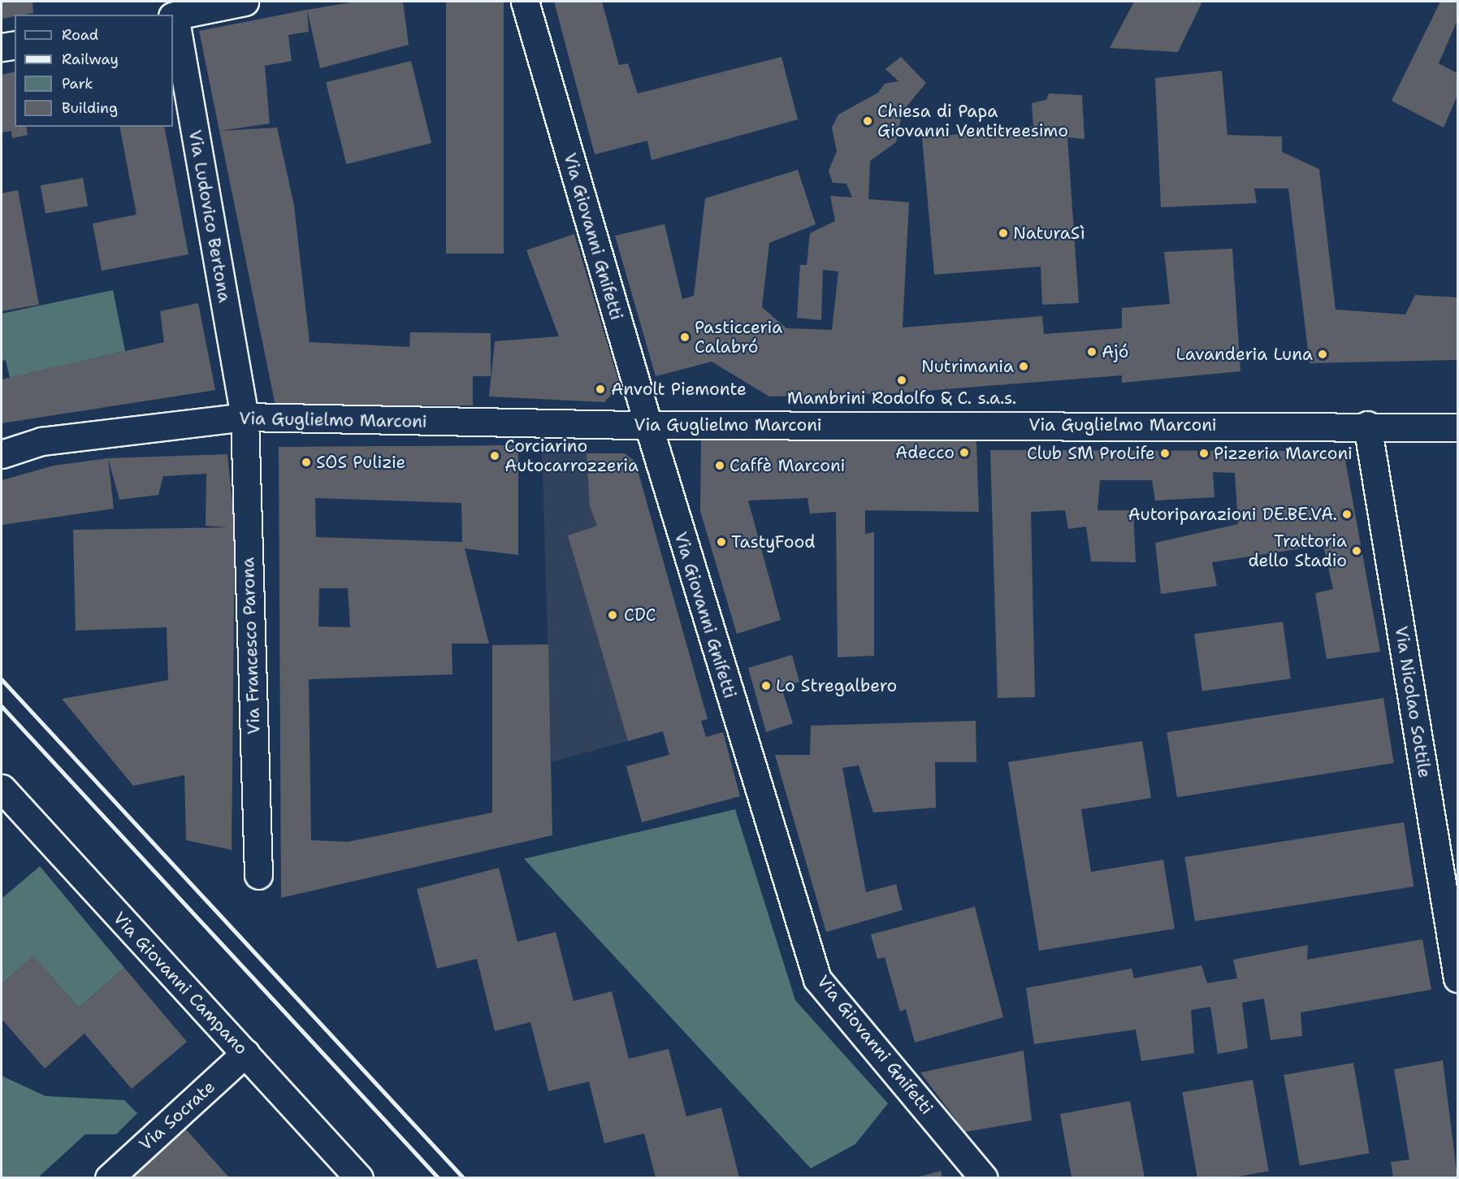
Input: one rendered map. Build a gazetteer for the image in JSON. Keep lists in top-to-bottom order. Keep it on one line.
{"streets":{"street":["Via Ludovico Bertona","Via Giovanni Gnifetti","Via Guglielmo Marconi","Via Francesco Parona","Via Nicolao Sottile","Via Giovanni Campano","Via Socrate"]},"crossings":[["Via Ludovico Bertona","Via Guglielmo Marconi"],["Via Ludovico Bertona","Via Francesco Parona"],["Via Giovanni Gnifetti","Via Guglielmo Marconi"],["Via Guglielmo Marconi","Via Francesco Parona"],["Via Guglielmo Marconi","Via Nicolao Sottile"],["Via Giovanni Campano","Via Socrate"]],"places":["Chiesa di Papa Giovanni Ventitreesimo","NaturaSì","Pasticceria Calabró","Ajó","Lavanderia Luna","Nutrimania","Mambrini Rodolfo & C. s.a.s.","Anvolt Piemonte","Adecco","Club SM ProLife","Pizzeria Marconi","Corciarino Autocarrozzeria","SOS Pulizie","Caffè Marconi","Autoriparazioni DE.BE.VA.","TastyFood","Trattoria dello Stadio","CDC","Lo Stregalbero"],"legend":["Road","Railway","Park","Building"]}
